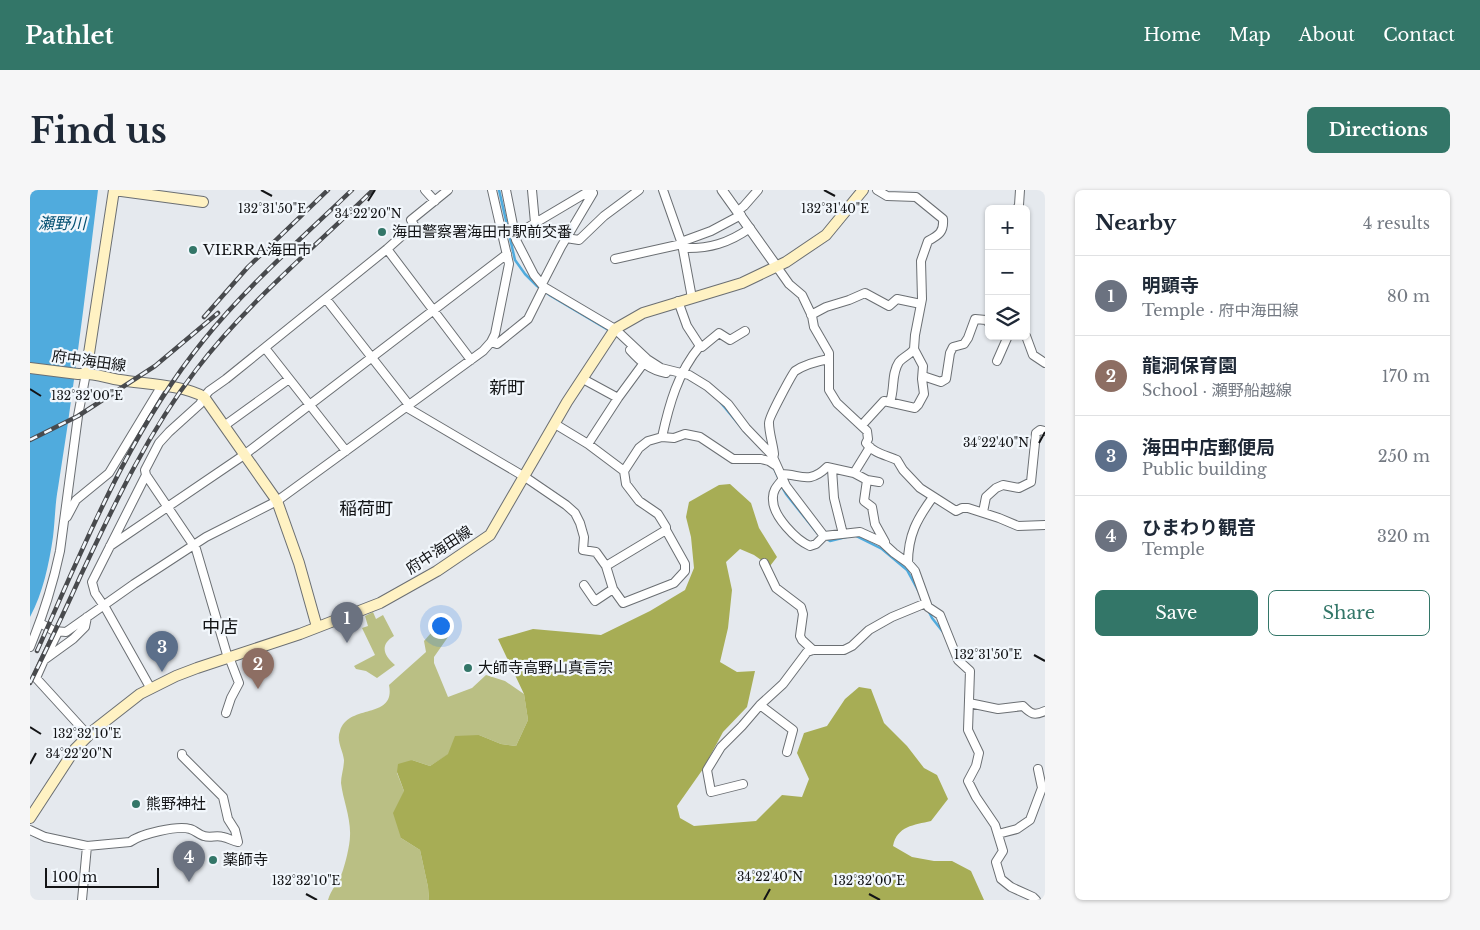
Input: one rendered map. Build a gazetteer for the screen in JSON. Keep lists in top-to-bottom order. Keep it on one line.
{"streets":{"main road":["府中海田線"]},"districts":["新町","稲荷町","中店"],"water":["瀬野川"],"places":["海田警察署海田市駅前交番","VIERRA海田市","大師寺高野山真言宗","熊野神社","薬師寺"],"scale_bar":"100 m","page":{"header":"Pathlet","nav":["Home","Map","About","Contact"],"buttons":["Directions",["Save","Share"]],"title":"Find us","heading":["Nearby","4 results"],"map_buttons":["+","−"],"list":[{"mark":"1","name":"明顕寺","note":"Temple · 府中海田線","value":"80 m"},{"mark":"2","name":"龍洞保育園","note":"School · 瀬野船越線","value":"170 m"},{"mark":"3","name":"海田中店郵便局","note":"Public building","value":"250 m"},{"mark":"4","name":"ひまわり観音","note":"Temple","value":"320 m"}],"pins":["1","3","2","4"],"scale":"100 m"},"coordinates":["132°31'50\"E","132°31'40\"E","34°22'20\"N","132°32'00\"E","34°22'40\"N","132°32'10\"E"]}
